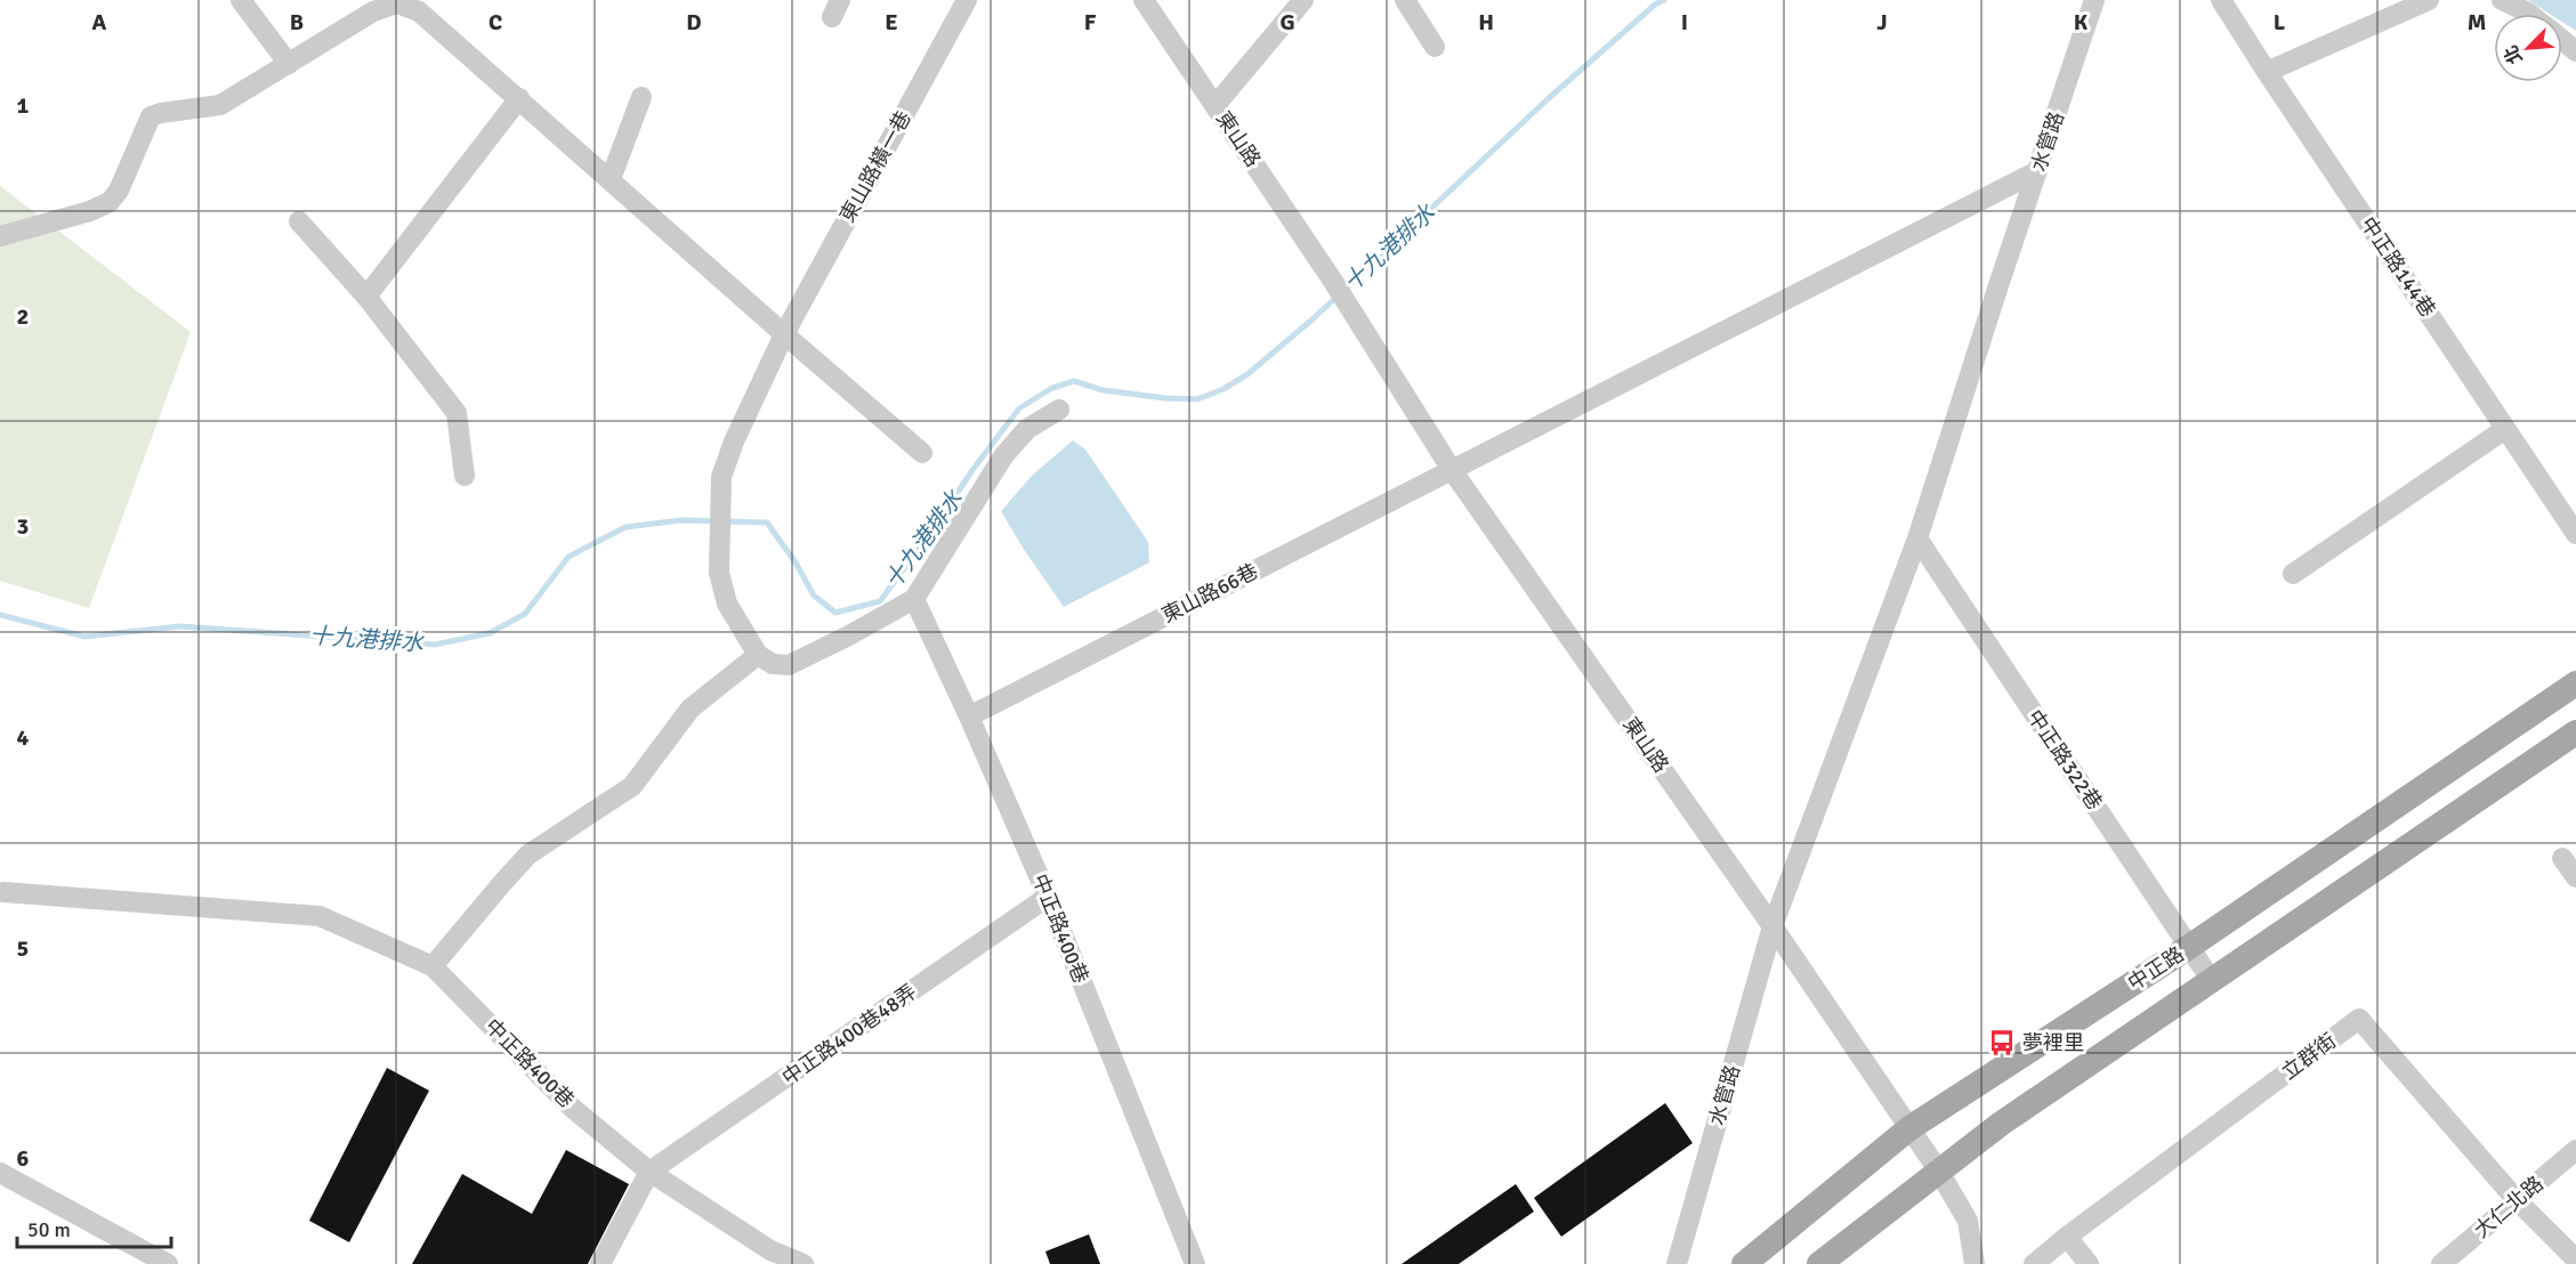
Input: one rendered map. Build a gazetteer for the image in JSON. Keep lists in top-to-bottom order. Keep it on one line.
{"streets":{"main road":["中正路"],"street":["東山路","水管路","東山路橫一巷","中正路144巷","東山路66巷","中正路322巷","中正路400巷","中正路400巷48弄","立群街","大仁北路"]},"crossings":[["東山路","水管路"],["東山路","東山路66巷"],["東山路","中正路"],["水管路","東山路66巷"],["水管路","中正路322巷"],["東山路66巷","中正路400巷"],["中正路322巷","中正路"],["中正路400巷","中正路400巷48弄"],["立群街","大仁北路"]],"water":["十九港排水"],"places":{"bus stop":["夢裡里"]},"scale_bar":"50 m","north":"bottom left","grid":{"columns":["A","B","C","D","E","F","G","H","I","J","K","L","M"],"rows":["1","2","3","4","5","6"]}}
